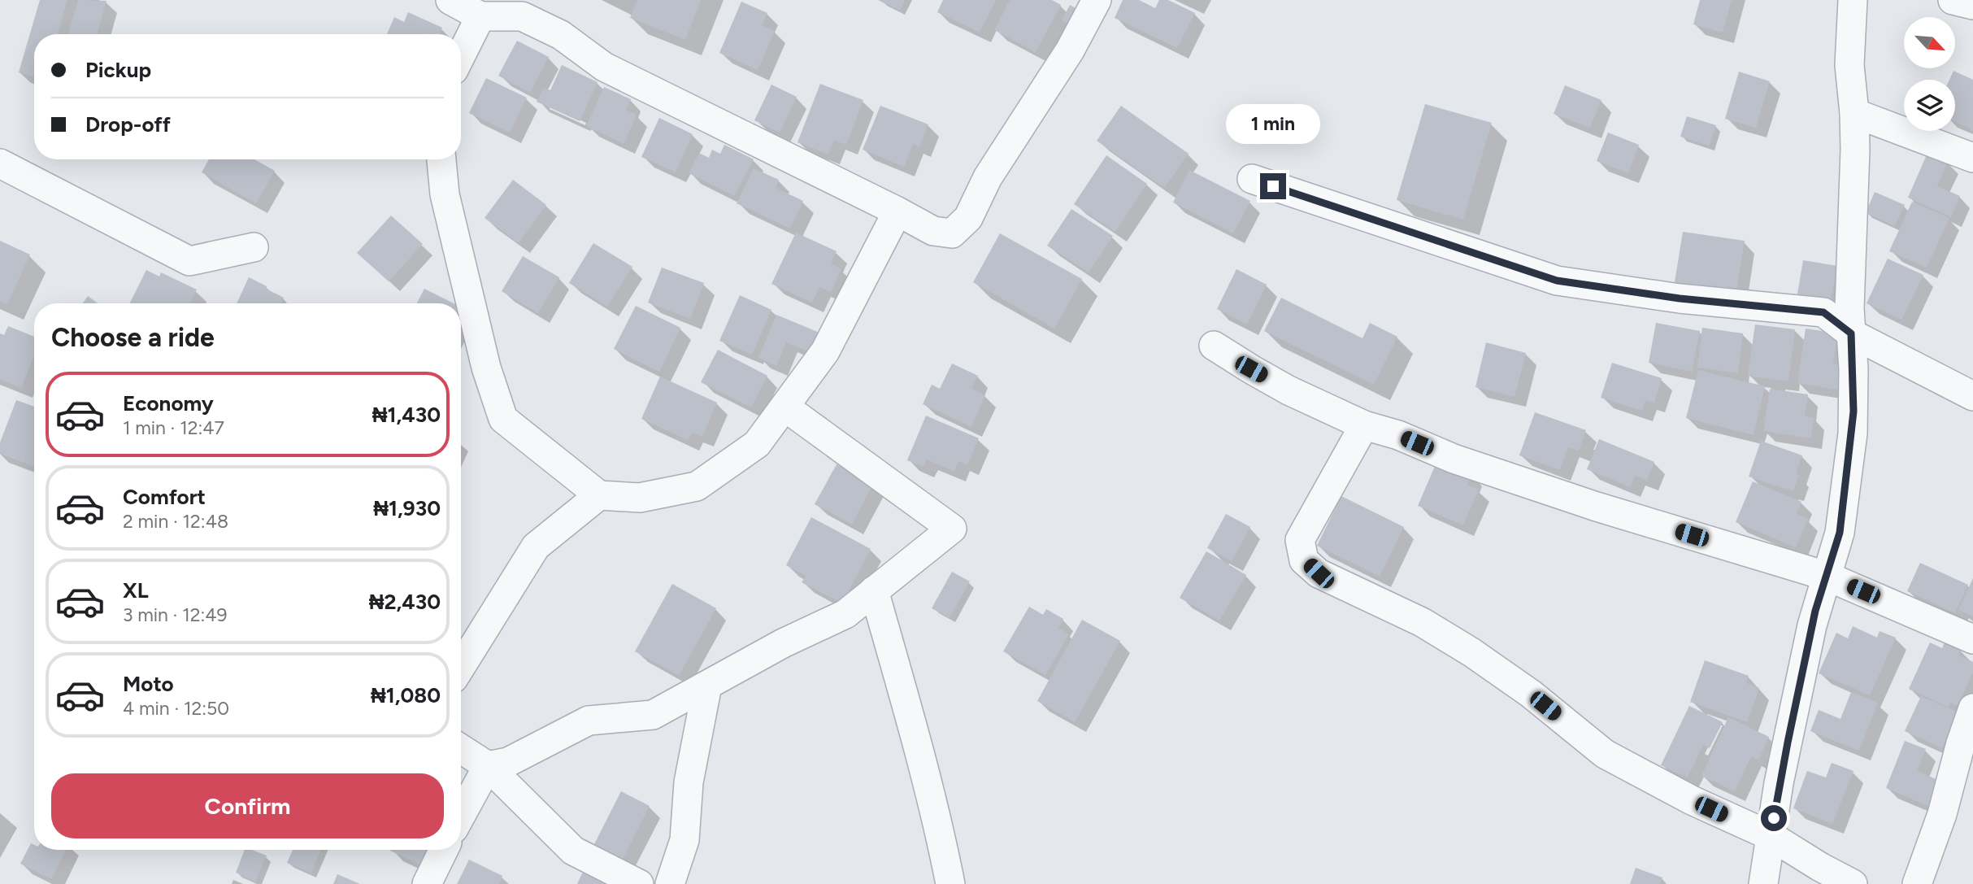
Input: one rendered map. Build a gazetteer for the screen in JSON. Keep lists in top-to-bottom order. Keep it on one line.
{"north":"bottom right","page":{"banner":["Pickup","Drop-off"],"bubble":"1 min","heading":"Choose a ride","list":[{"name":"Economy","note":"1 min · 12:47","value":"₦1,430"},{"name":"Comfort","note":"2 min · 12:48","value":"₦1,930"},{"name":"XL","note":"3 min · 12:49","value":"₦2,430"},{"name":"Moto","note":"4 min · 12:50","value":"₦1,080"}],"buttons":"Confirm"}}
